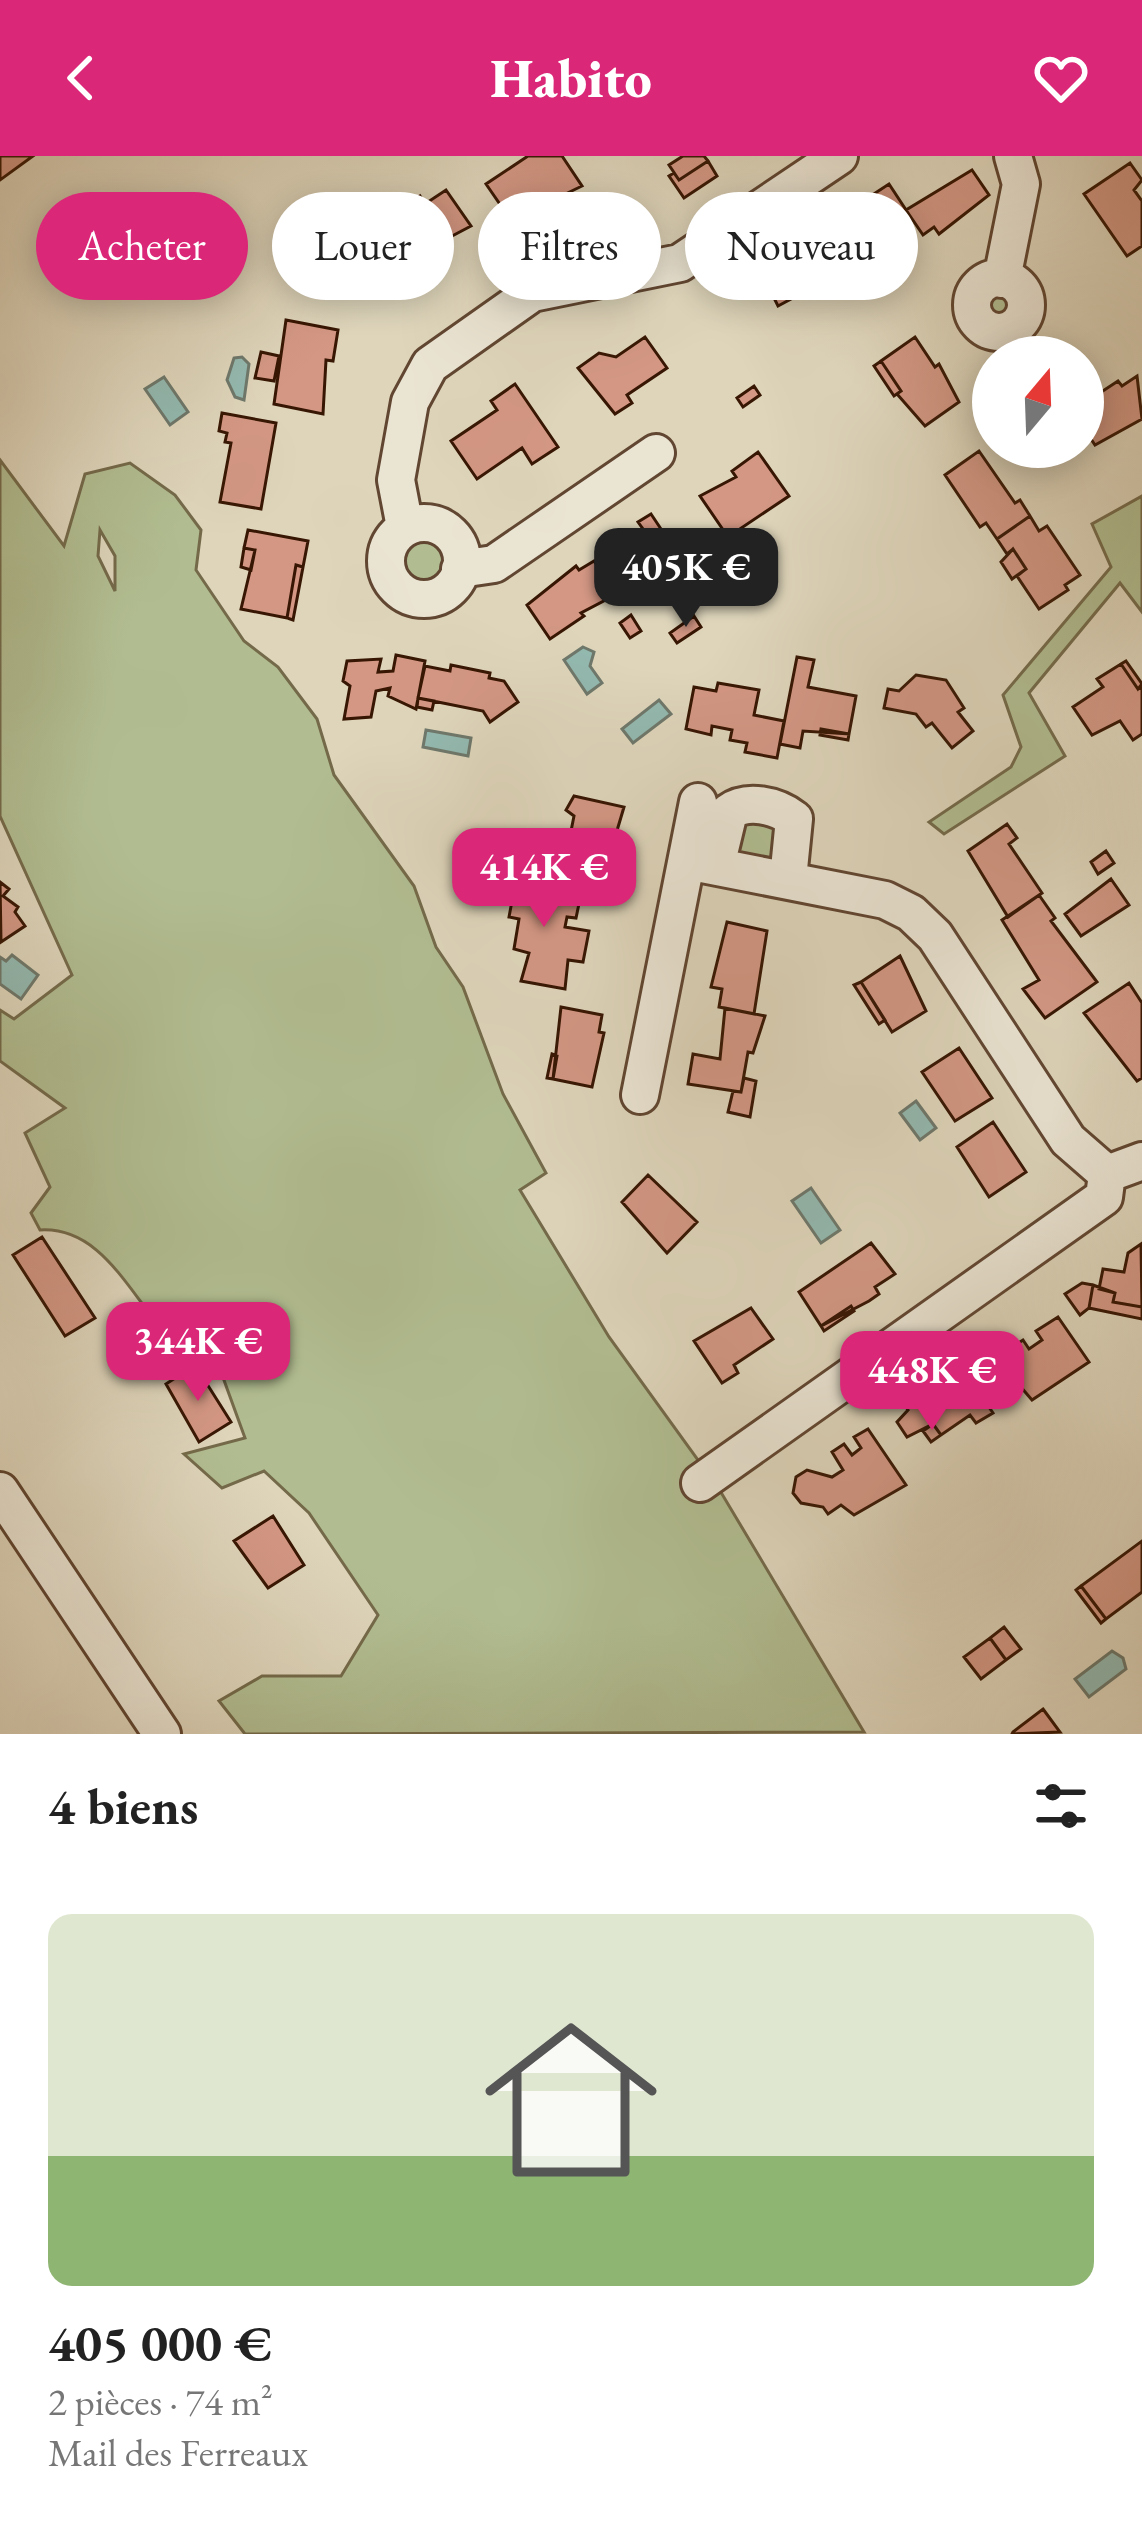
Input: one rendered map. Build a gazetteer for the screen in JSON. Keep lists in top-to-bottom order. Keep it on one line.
{"north":"top","page":{"header":"Habito","chip":["Acheter","Louer","Filtres","Nouveau"],"price":["405K €","414K €","344K €","448K €"],"heading":"4 biens","list":[{"name":"405 000 €","note":"2 pièces · 74 m² · Mail des Ferreaux"}]}}
